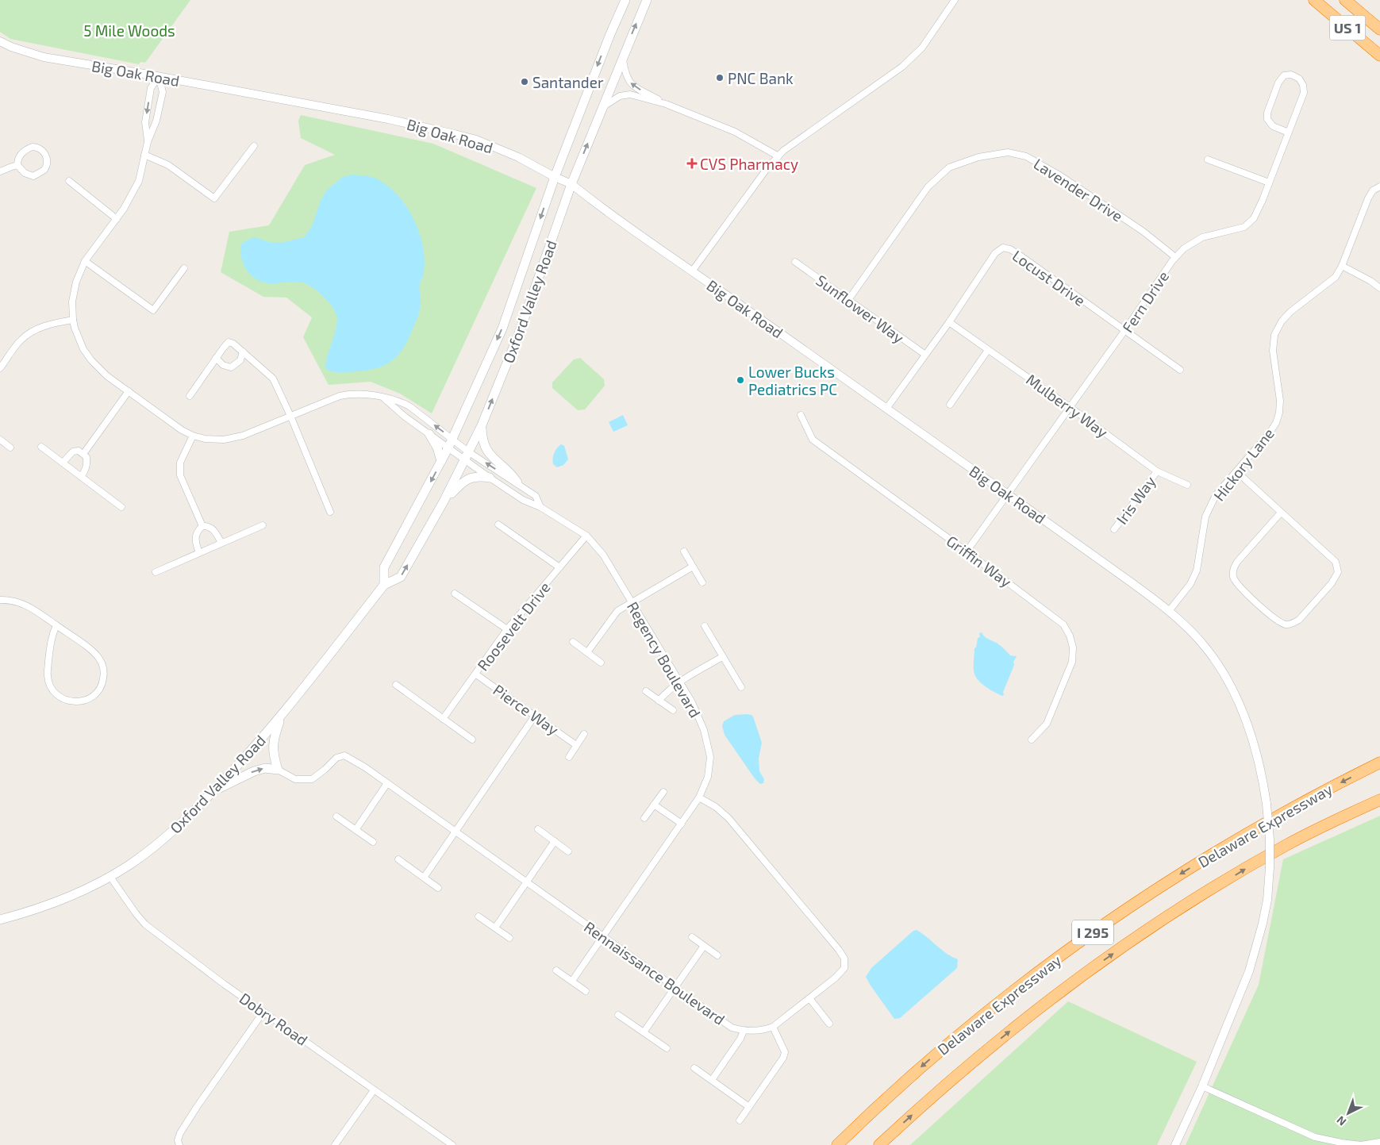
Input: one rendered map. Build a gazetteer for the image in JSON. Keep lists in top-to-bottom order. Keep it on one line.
{"streets":{"highway":["US 1","Delaware Expressway","I 295"],"main road":["Oxford Valley Road"],"street":["Big Oak Road","Lavender Drive","Locust Drive","Fern Drive","Sunflower Way","Mulberry Way","Hickory Lane","Iris Way","Griffin Way","Roosevelt Drive","Regency Boulevard","Pierce Way","Rennaissance Boulevard","Dobry Road"]},"crossings":[["Big Oak Road","Locust Drive"],["Big Oak Road","Oxford Valley Road"],["Big Oak Road","Fern Drive"],["Big Oak Road","Hickory Lane"],["Lavender Drive","Fern Drive"],["Lavender Drive","Sunflower Way"],["Locust Drive","Fern Drive"],["Locust Drive","Sunflower Way"],["Locust Drive","Mulberry Way"],["Oxford Valley Road","Regency Boulevard"],["Oxford Valley Road","Dobry Road"],["Fern Drive","Mulberry Way"],["Fern Drive","Griffin Way"],["Mulberry Way","Iris Way"],["Roosevelt Drive","Regency Boulevard"],["Roosevelt Drive","Pierce Way"],["Regency Boulevard","Rennaissance Boulevard"]],"parks":["5 Mile Woods"],"places":{"other":["PNC Bank","Santander","Lower Bucks Pediatrics PC"],"health":["CVS Pharmacy"]},"north":"bottom left"}
